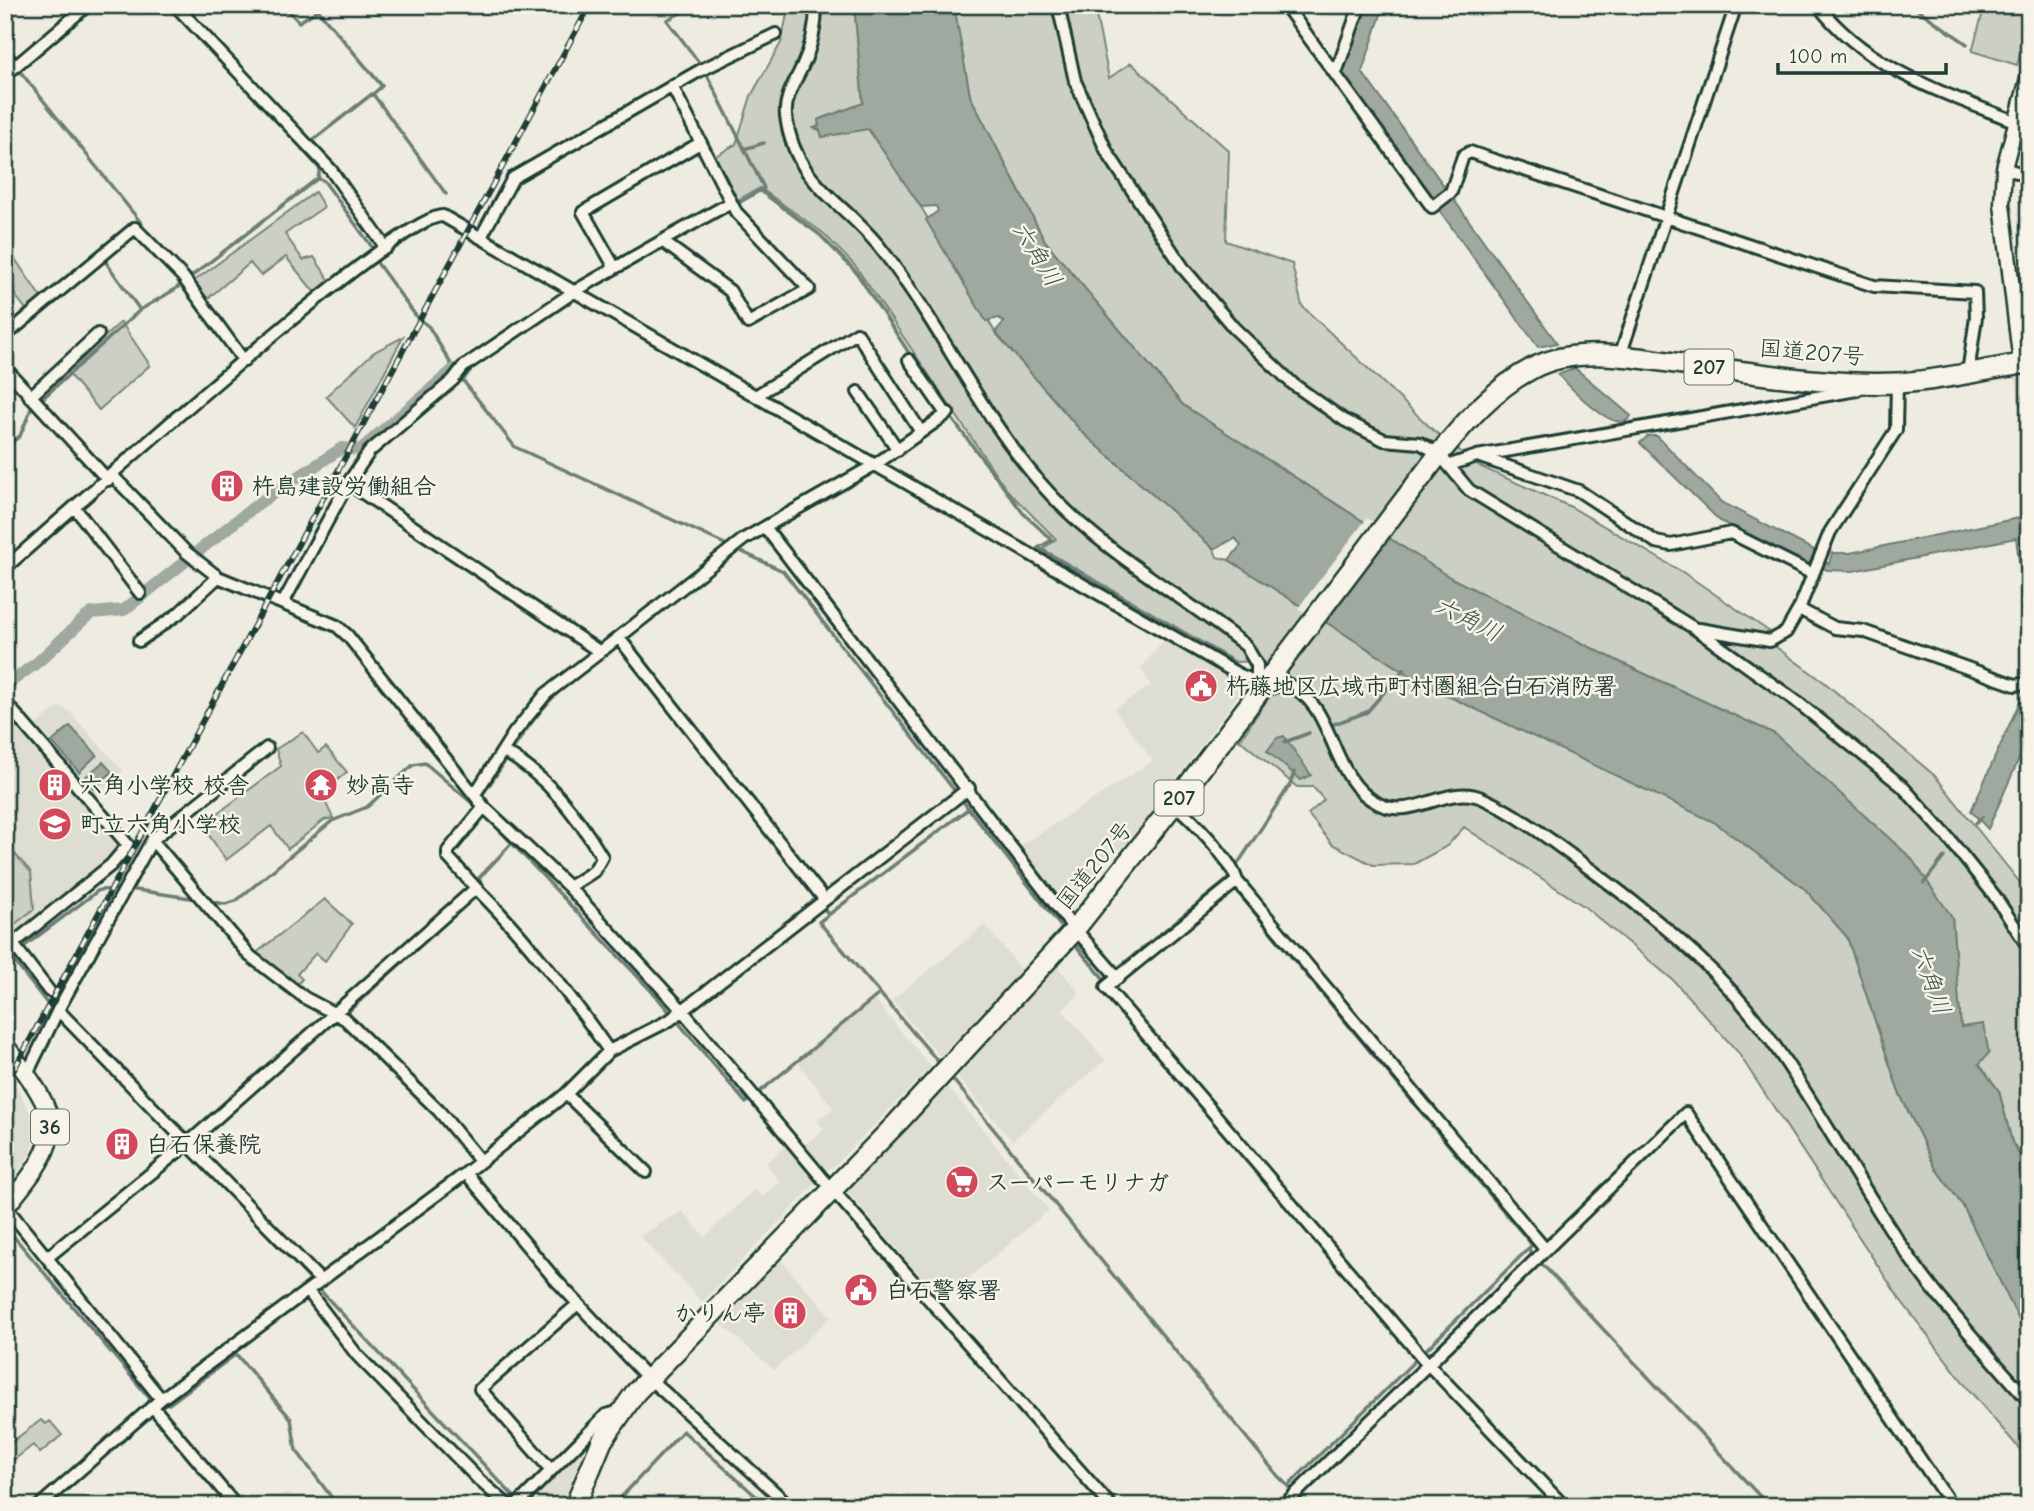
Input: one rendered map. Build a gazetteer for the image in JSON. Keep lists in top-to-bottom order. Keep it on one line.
{"streets":{"highway":["国道207号","207"],"main road":["36"]},"water":["六角川"],"places":{"building":["杵島建設労働組合","六角小学校 校舎","白石保養院","かりん亭"],"public building":["杵藤地区広域市町村圏組合白石消防署","白石警察署"],"temple":["妙高寺"],"school or university":["町立六角小学校"],"supermarket":["スーパーモリナガ"]},"scale_bar":"100 m"}
